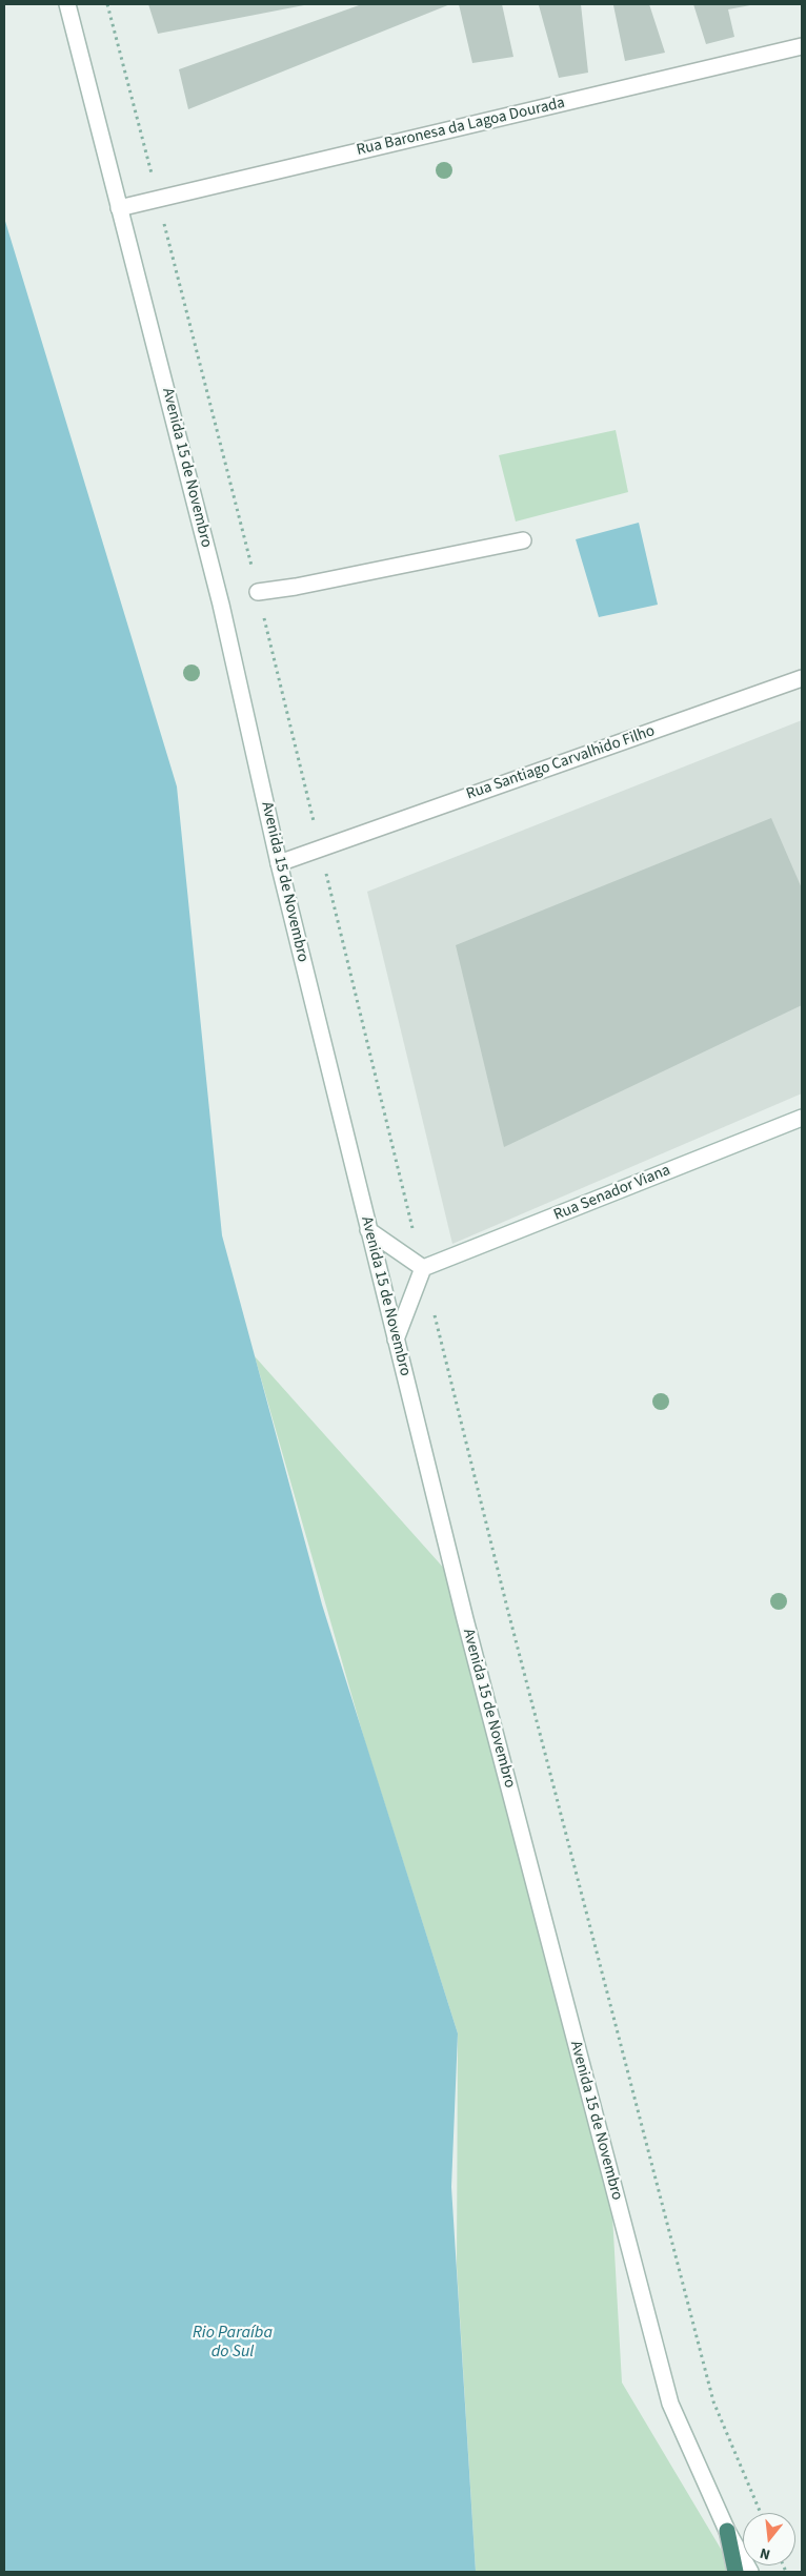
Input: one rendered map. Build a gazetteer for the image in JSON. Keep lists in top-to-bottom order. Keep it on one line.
{"streets":{"main road":["Rua Baronesa da Lagoa Dourada","Avenida 15 de Novembro","Rua Santiago Carvalhido Filho","Rua Senador Viana"]},"crossings":[["Rua Baronesa da Lagoa Dourada","Avenida 15 de Novembro"],["Avenida 15 de Novembro","Rua Santiago Carvalhido Filho"]],"water":["Rio Paraíba do Sul"],"north":"bottom"}
